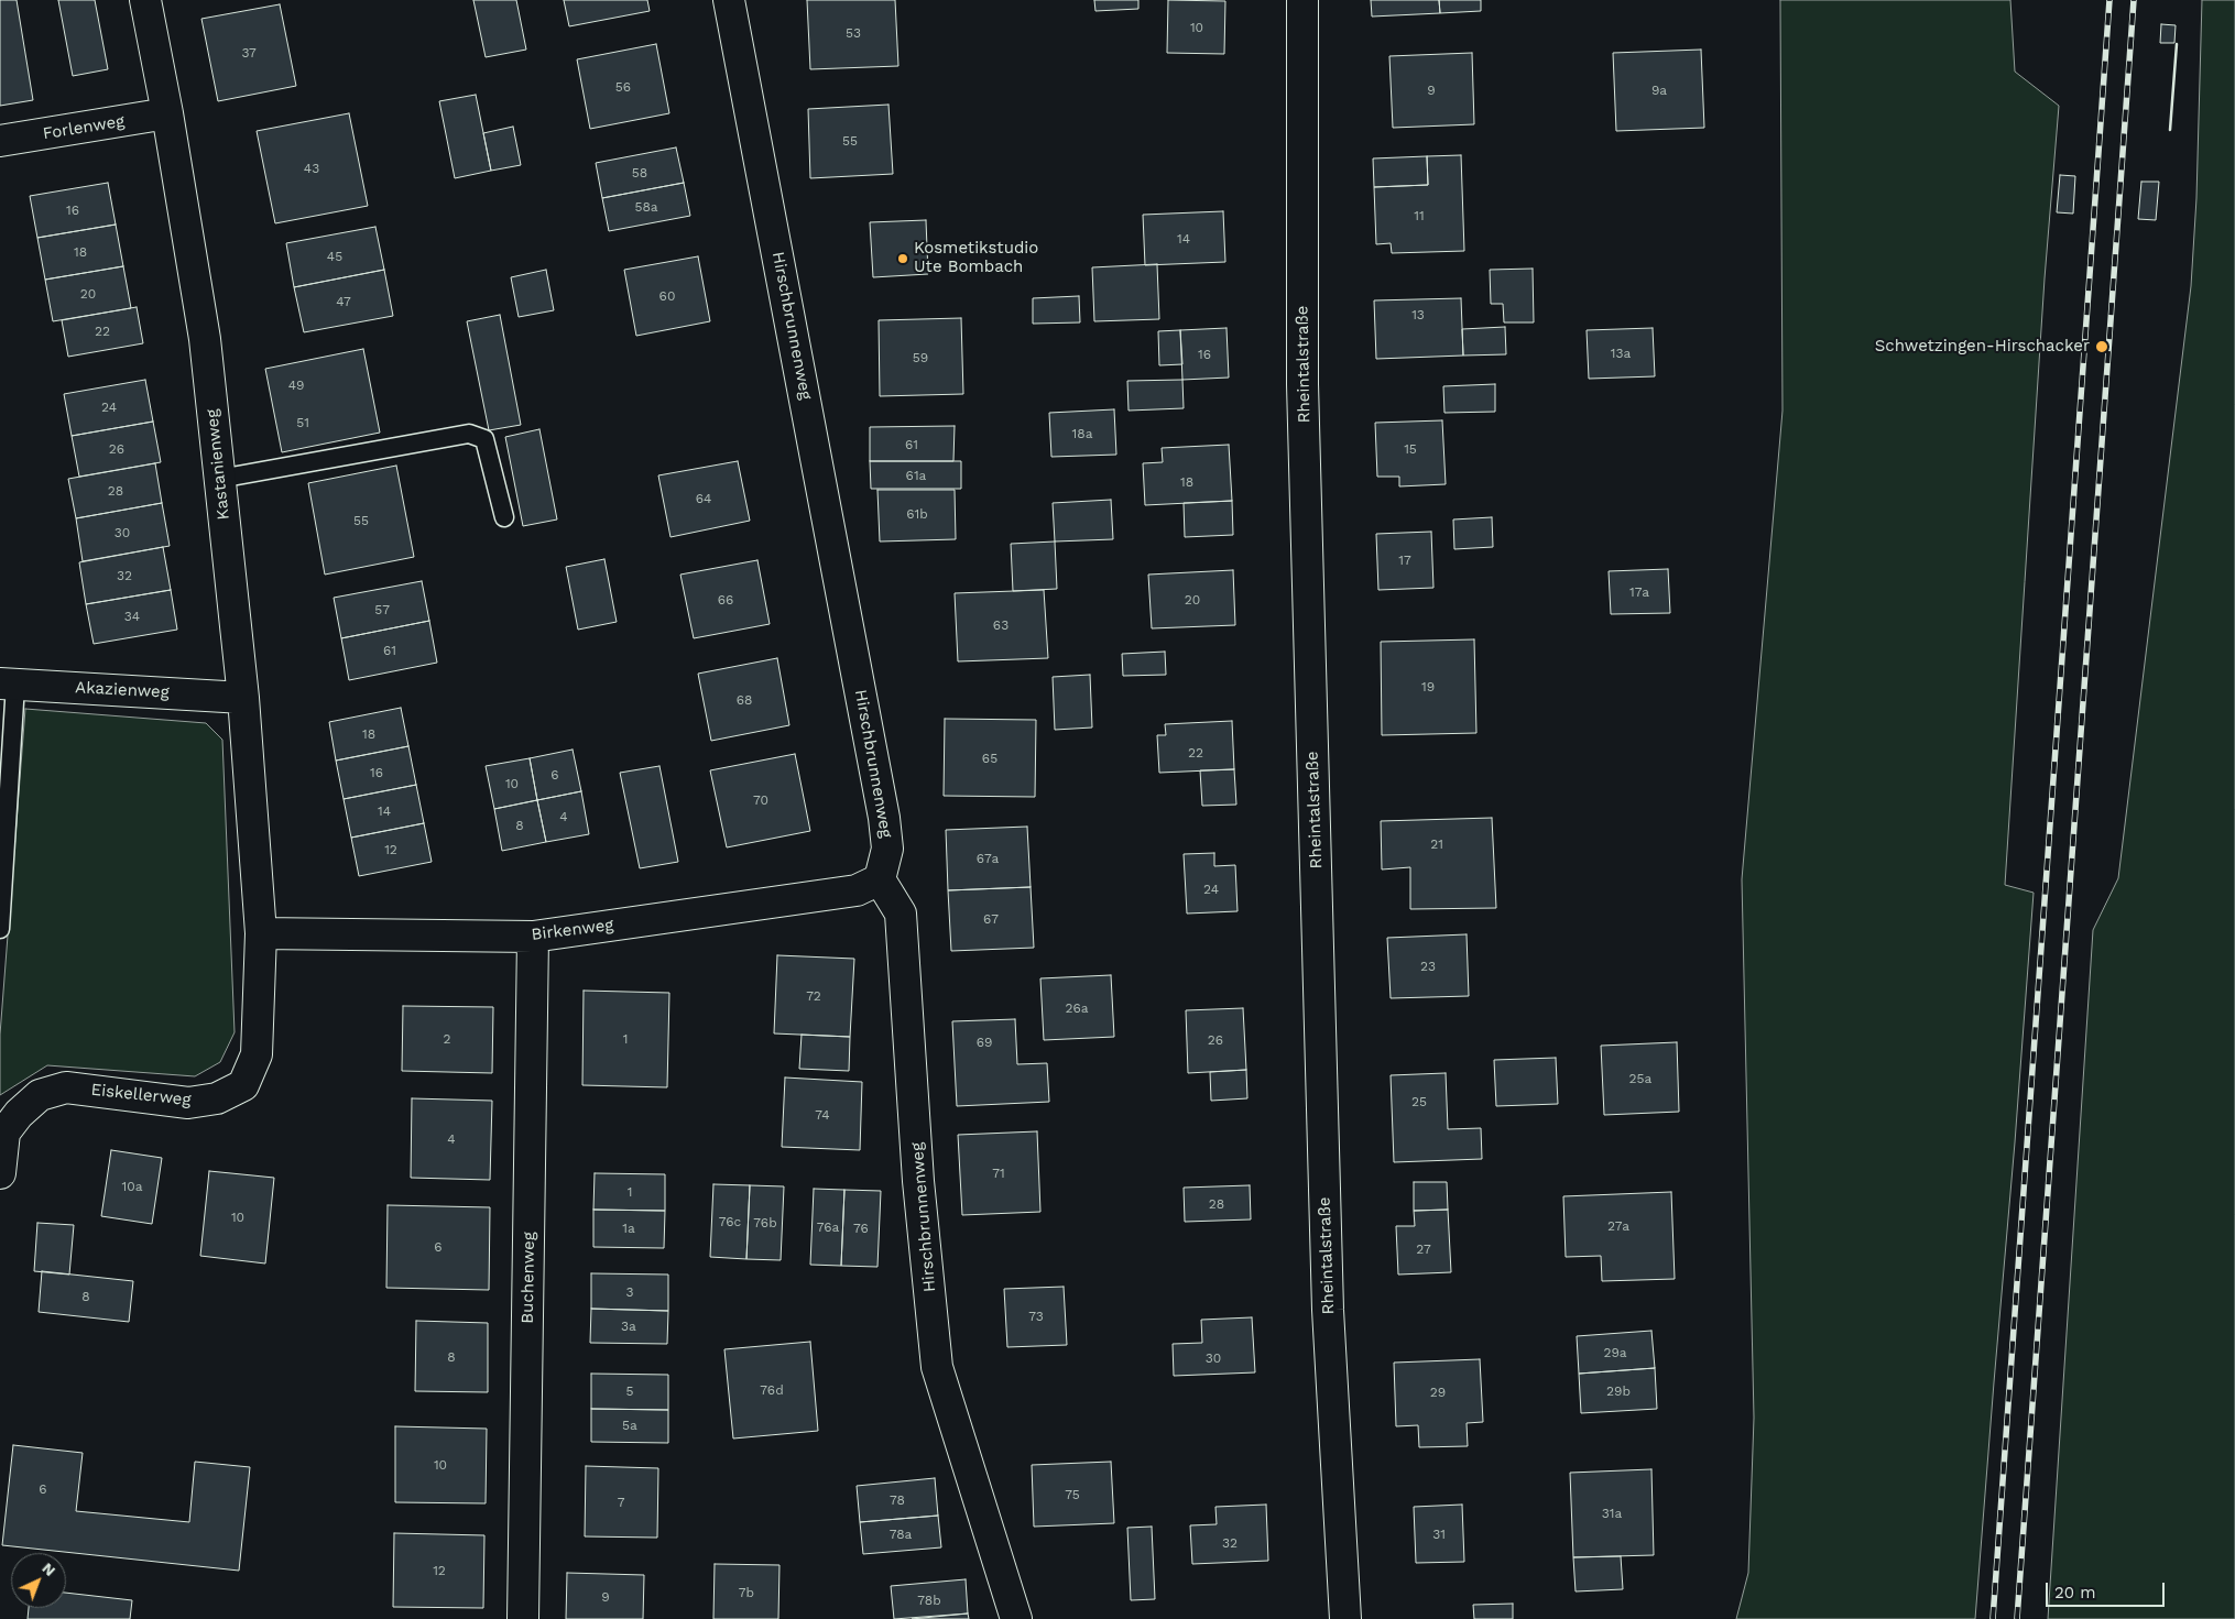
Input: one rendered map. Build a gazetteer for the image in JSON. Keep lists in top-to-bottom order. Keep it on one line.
{"streets":{"street":["Forlenweg","Hirschbrunnenweg","Rheintalstraße","Kastanienweg","Akazienweg","Birkenweg","Eiskellerweg","Buchenweg"]},"crossings":[["Forlenweg","Kastanienweg"],["Hirschbrunnenweg","Birkenweg"],["Kastanienweg","Akazienweg"],["Kastanienweg","Birkenweg"],["Kastanienweg","Eiskellerweg"],["Birkenweg","Eiskellerweg"],["Birkenweg","Buchenweg"]],"places":["Kosmetikstudio Ute Bombach","Schwetzingen-Hirschacker"],"house_numbers":["10","53","37","56","9","9a","55","43","58","58a","16","11","14","18","45","20","60","47","13","22","13a","16","59","49","24","51","18a","61","26","15","61a","18","28","64","61b","55","30","17","32","17a","66","20","57","34","63","61","19","68","18","22","65","16","6","10","70","14","4","8","21","12","67a","24","67","23","72","26a","2","1","26","69","25a","25","74","4","71","10a","1","28","10","76c","76b","27a","76a","1a","76","6","27","3","8","73","3a","29a","8","30","76d","5","29b","29","5a","10","6","75","78","7","31a","78a","31","32","12","7b","9","78b"],"scale_bar":"20 m","north":"top right"}
